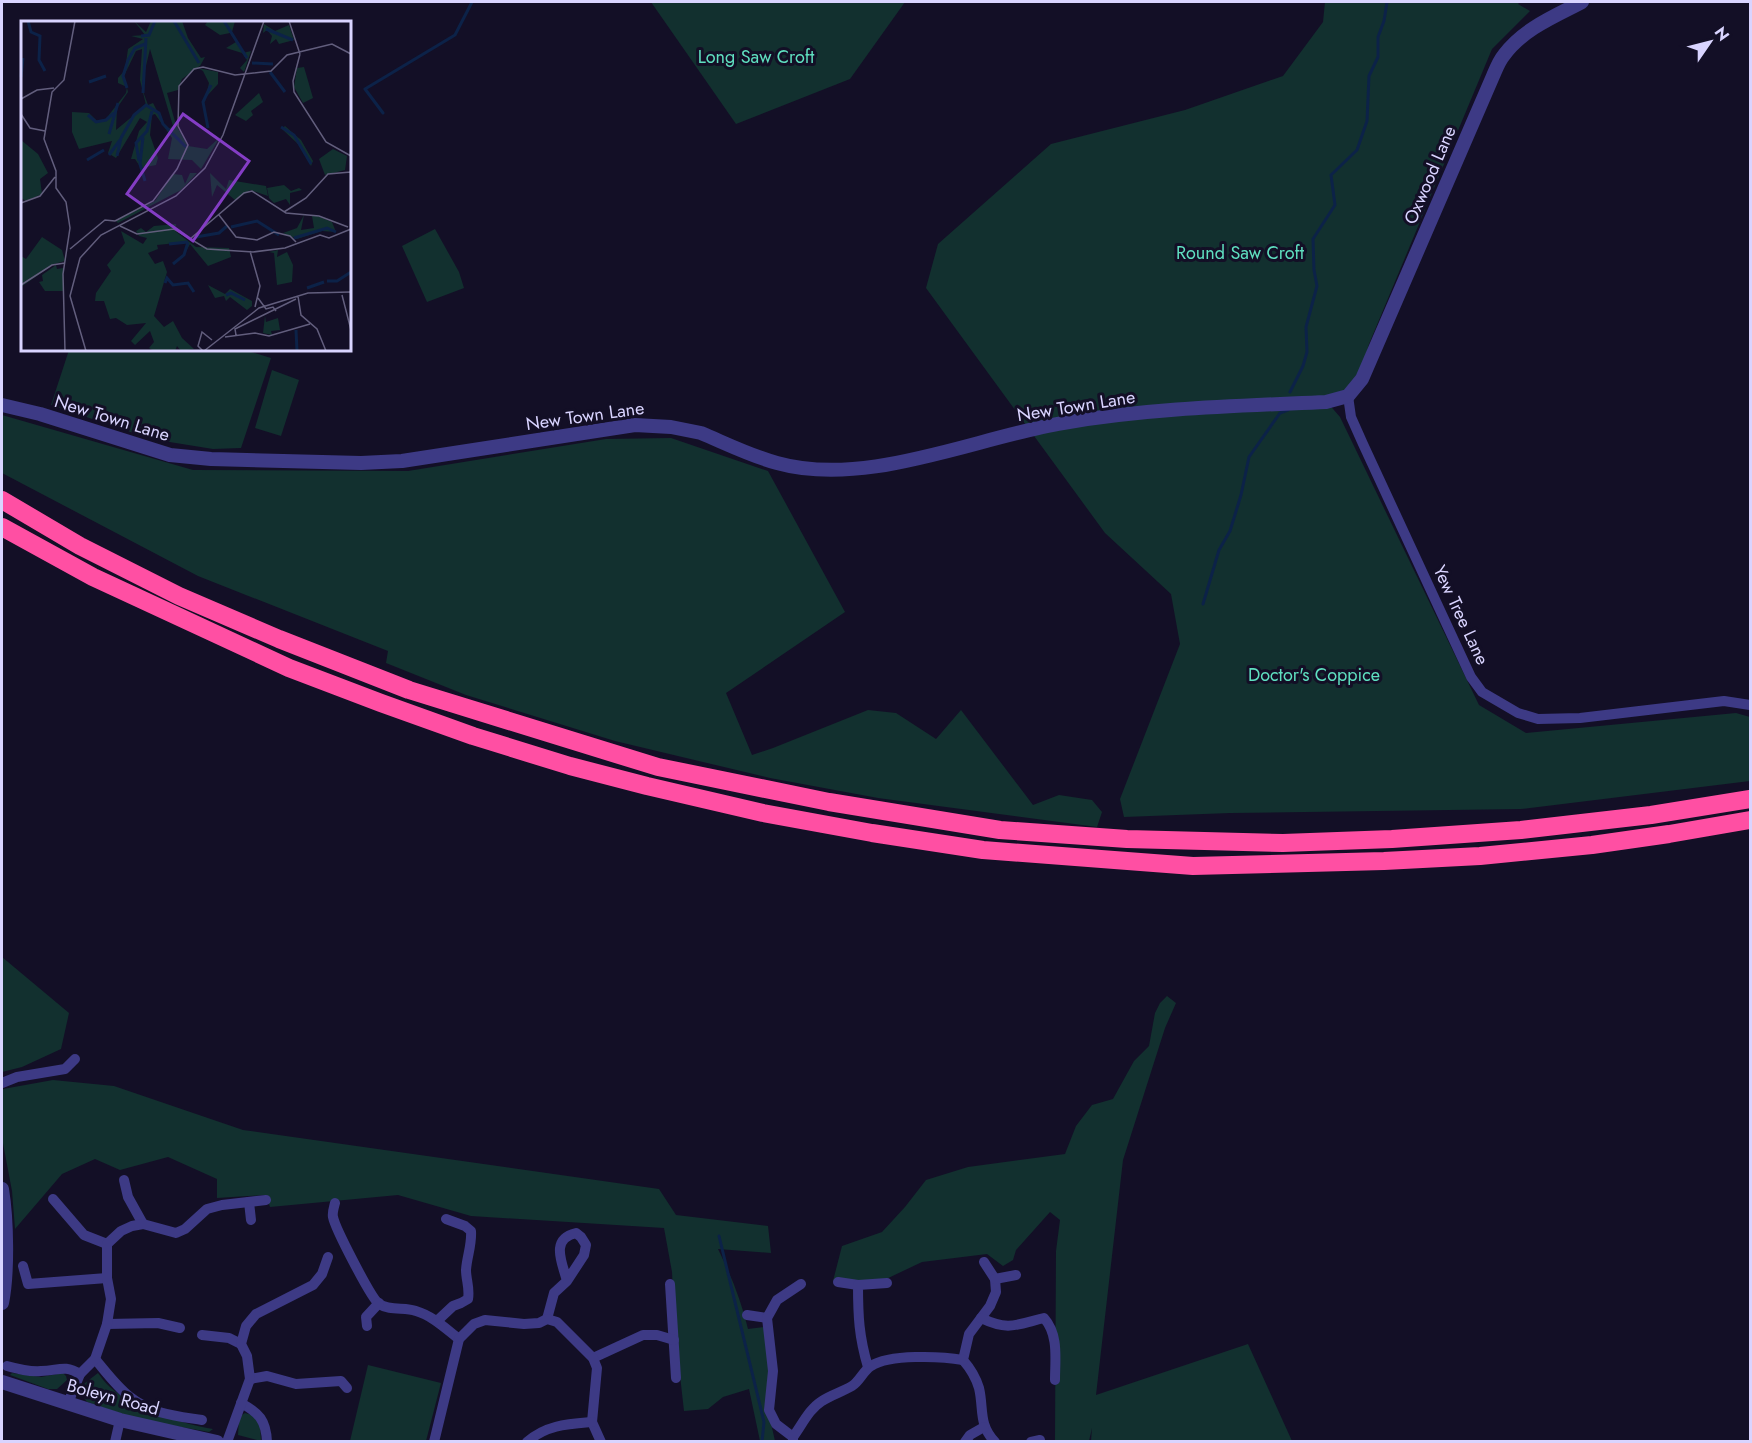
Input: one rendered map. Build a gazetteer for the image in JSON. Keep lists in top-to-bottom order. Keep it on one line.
{"streets":{"street":["Oxwood Lane","New Town Lane","Yew Tree Lane","Boleyn Road"]},"crossings":[["Oxwood Lane","New Town Lane"],["Oxwood Lane","Yew Tree Lane"],["New Town Lane","Yew Tree Lane"]],"parks":["Long Saw Croft","Round Saw Croft","Doctor's Coppice"],"north":"top right"}
